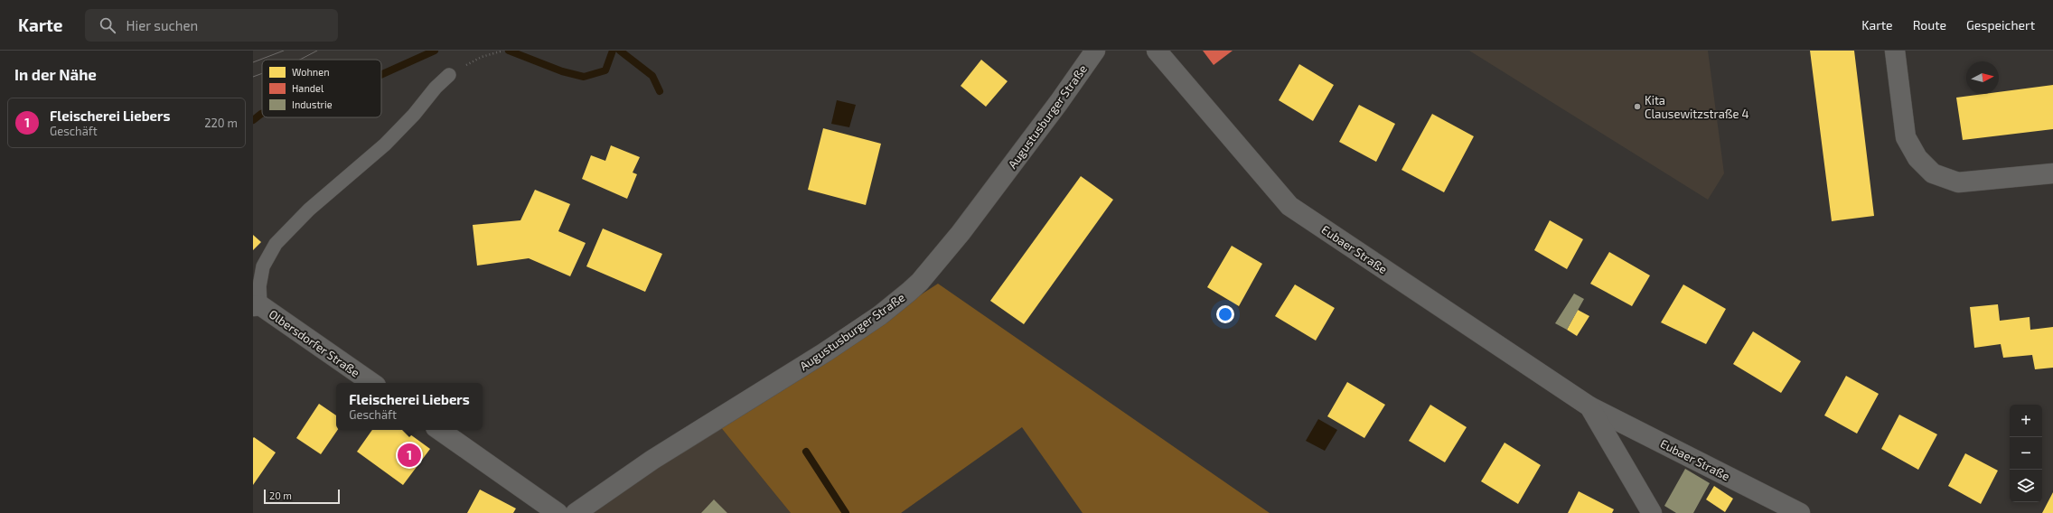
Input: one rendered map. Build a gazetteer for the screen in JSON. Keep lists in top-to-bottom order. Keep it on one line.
{"streets":{"street":["Augustusburger Straße","Eubaer Straße","Olbersdorfer Straße"]},"places":["Kita Clausewitzstraße 4"],"legend":["Wohnen","Handel","Industrie"],"scale_bar":"20 m","north":"right","page":{"header":"Karte","search":"Hier suchen","nav":["Karte","Route","Gespeichert"],"heading":"In der Nähe","list":[{"mark":"1","name":"Fleischerei Liebers","note":"Geschäft","value":"220 m"}],"popup":["Fleischerei Liebers","Geschäft"],"map_buttons":["+","−"],"pins":"1","scale":"20 m"}}
